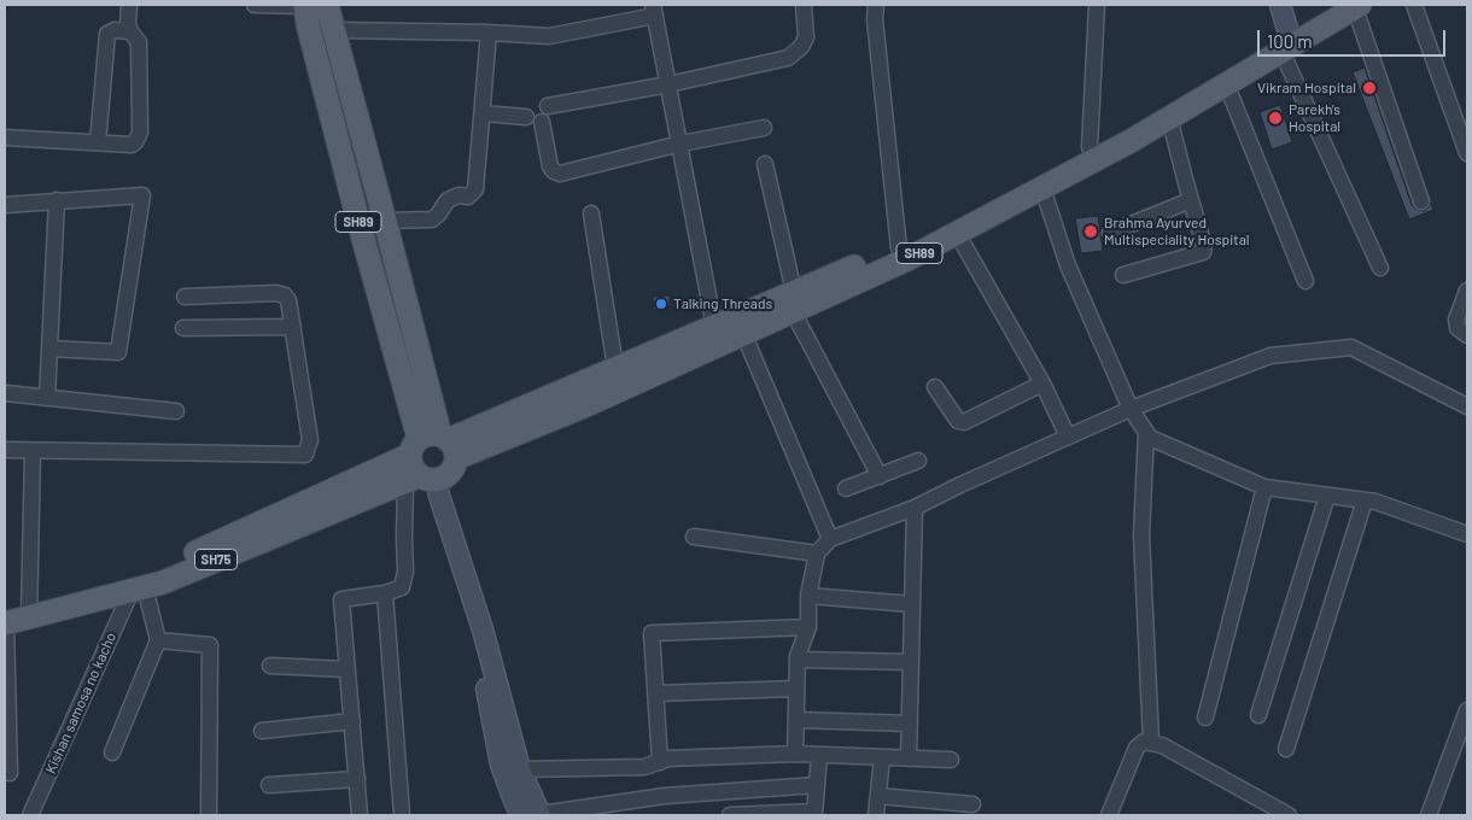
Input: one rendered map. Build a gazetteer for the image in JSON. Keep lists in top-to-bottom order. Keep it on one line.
{"streets":{"main road":["SH89","SH75"],"street":["Kishan samosa no kacho"]},"crossings":[["SH89","SH75"],["SH75","Kishan samosa no kacho"]],"places":["Vikram Hospital","Parekh's Hospital","Brahma Ayurved Multispeciality Hospital","Talking Threads"],"scale_bar":"100 m"}
